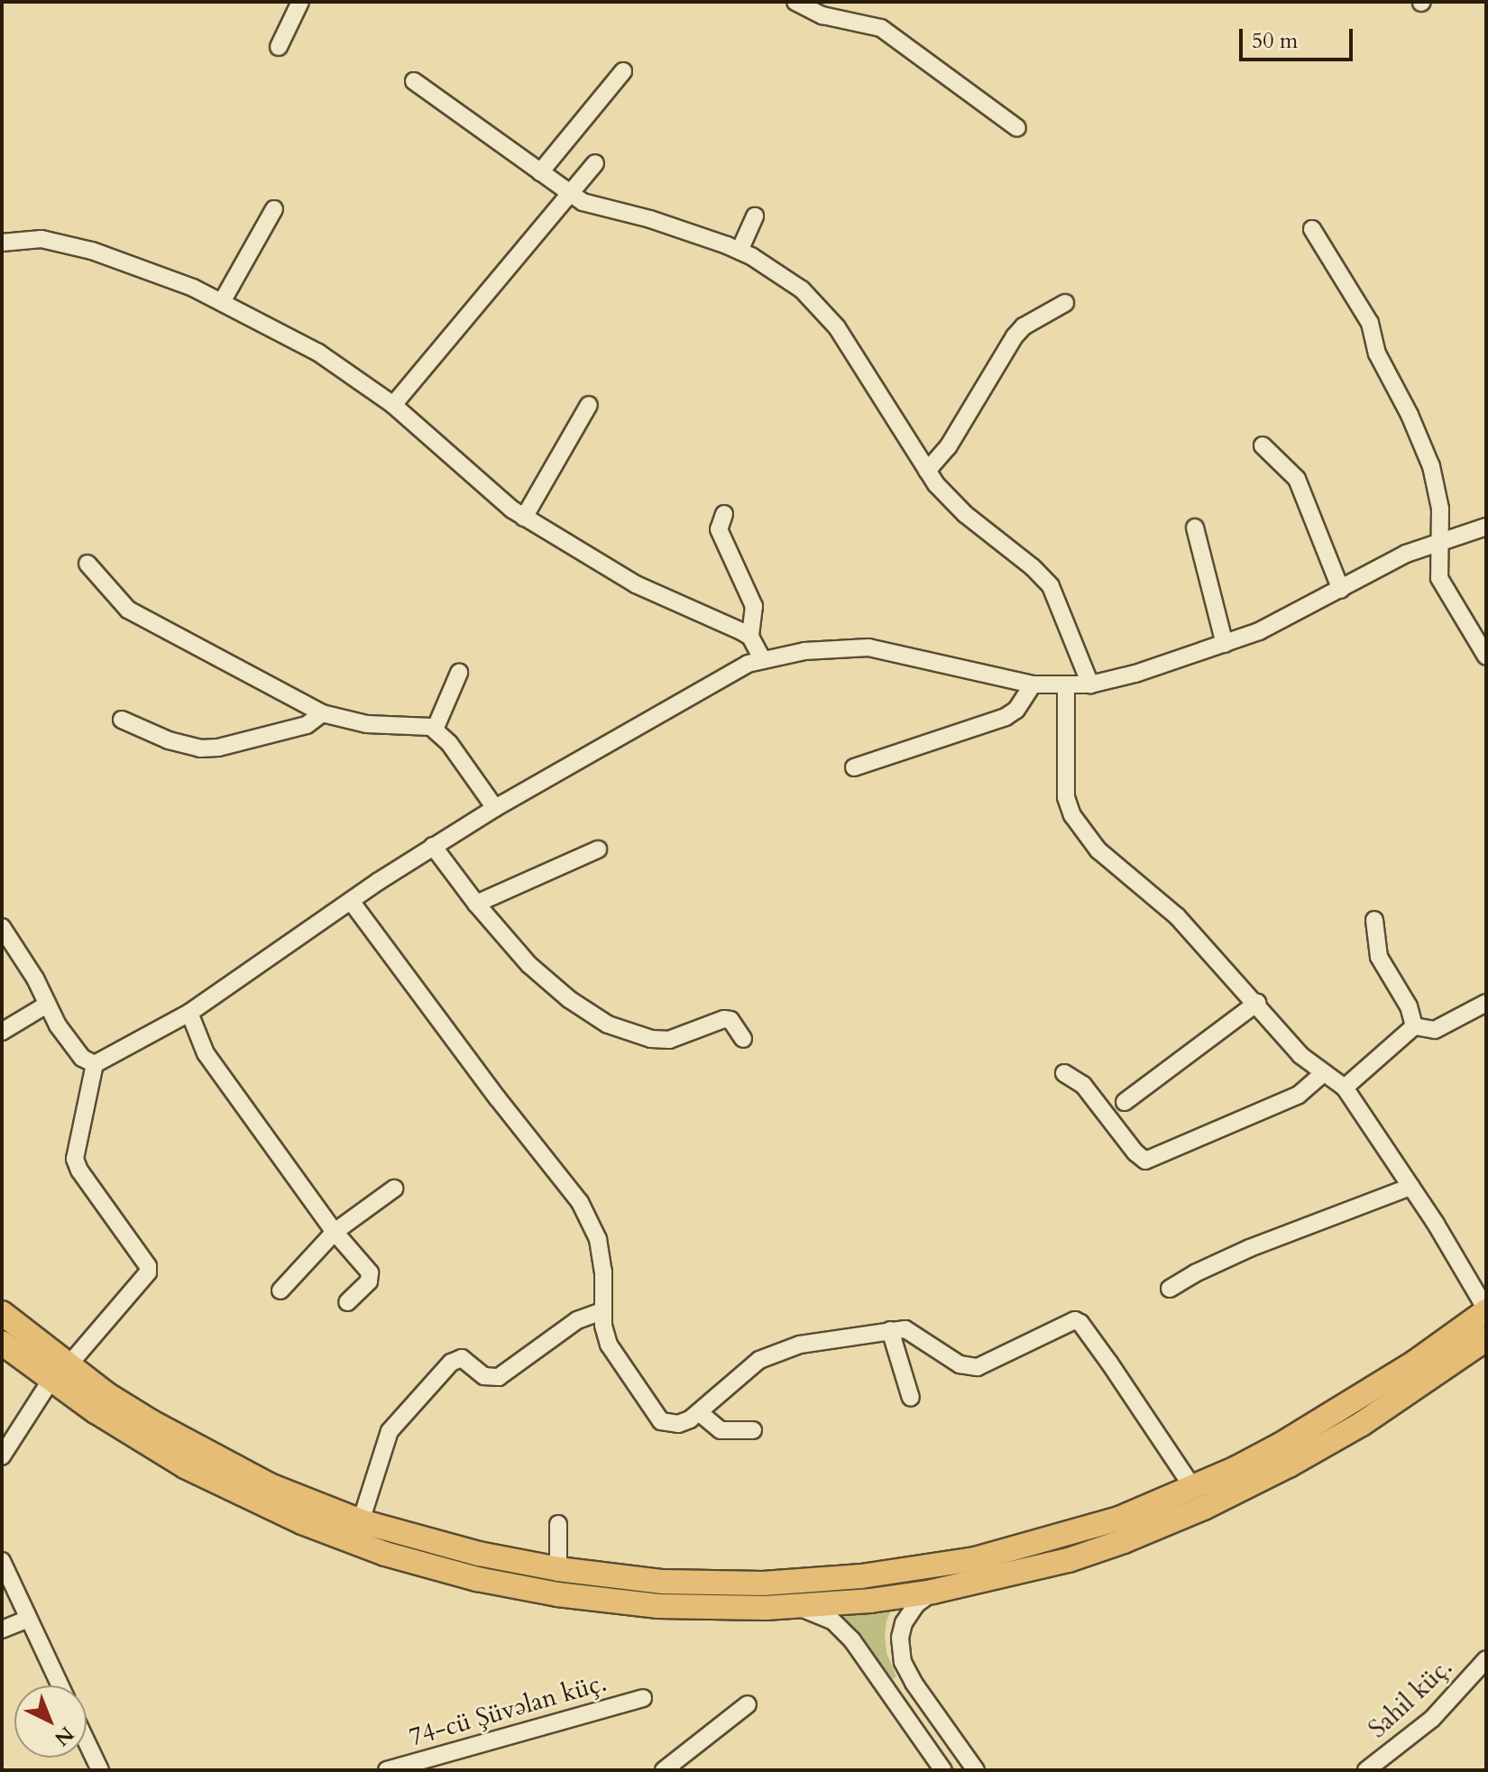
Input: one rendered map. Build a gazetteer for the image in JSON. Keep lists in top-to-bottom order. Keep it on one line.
{"streets":{"street":["Sahil küç.","74-cü Şüvəlan küç."]},"scale_bar":"50 m","north":"bottom right"}
